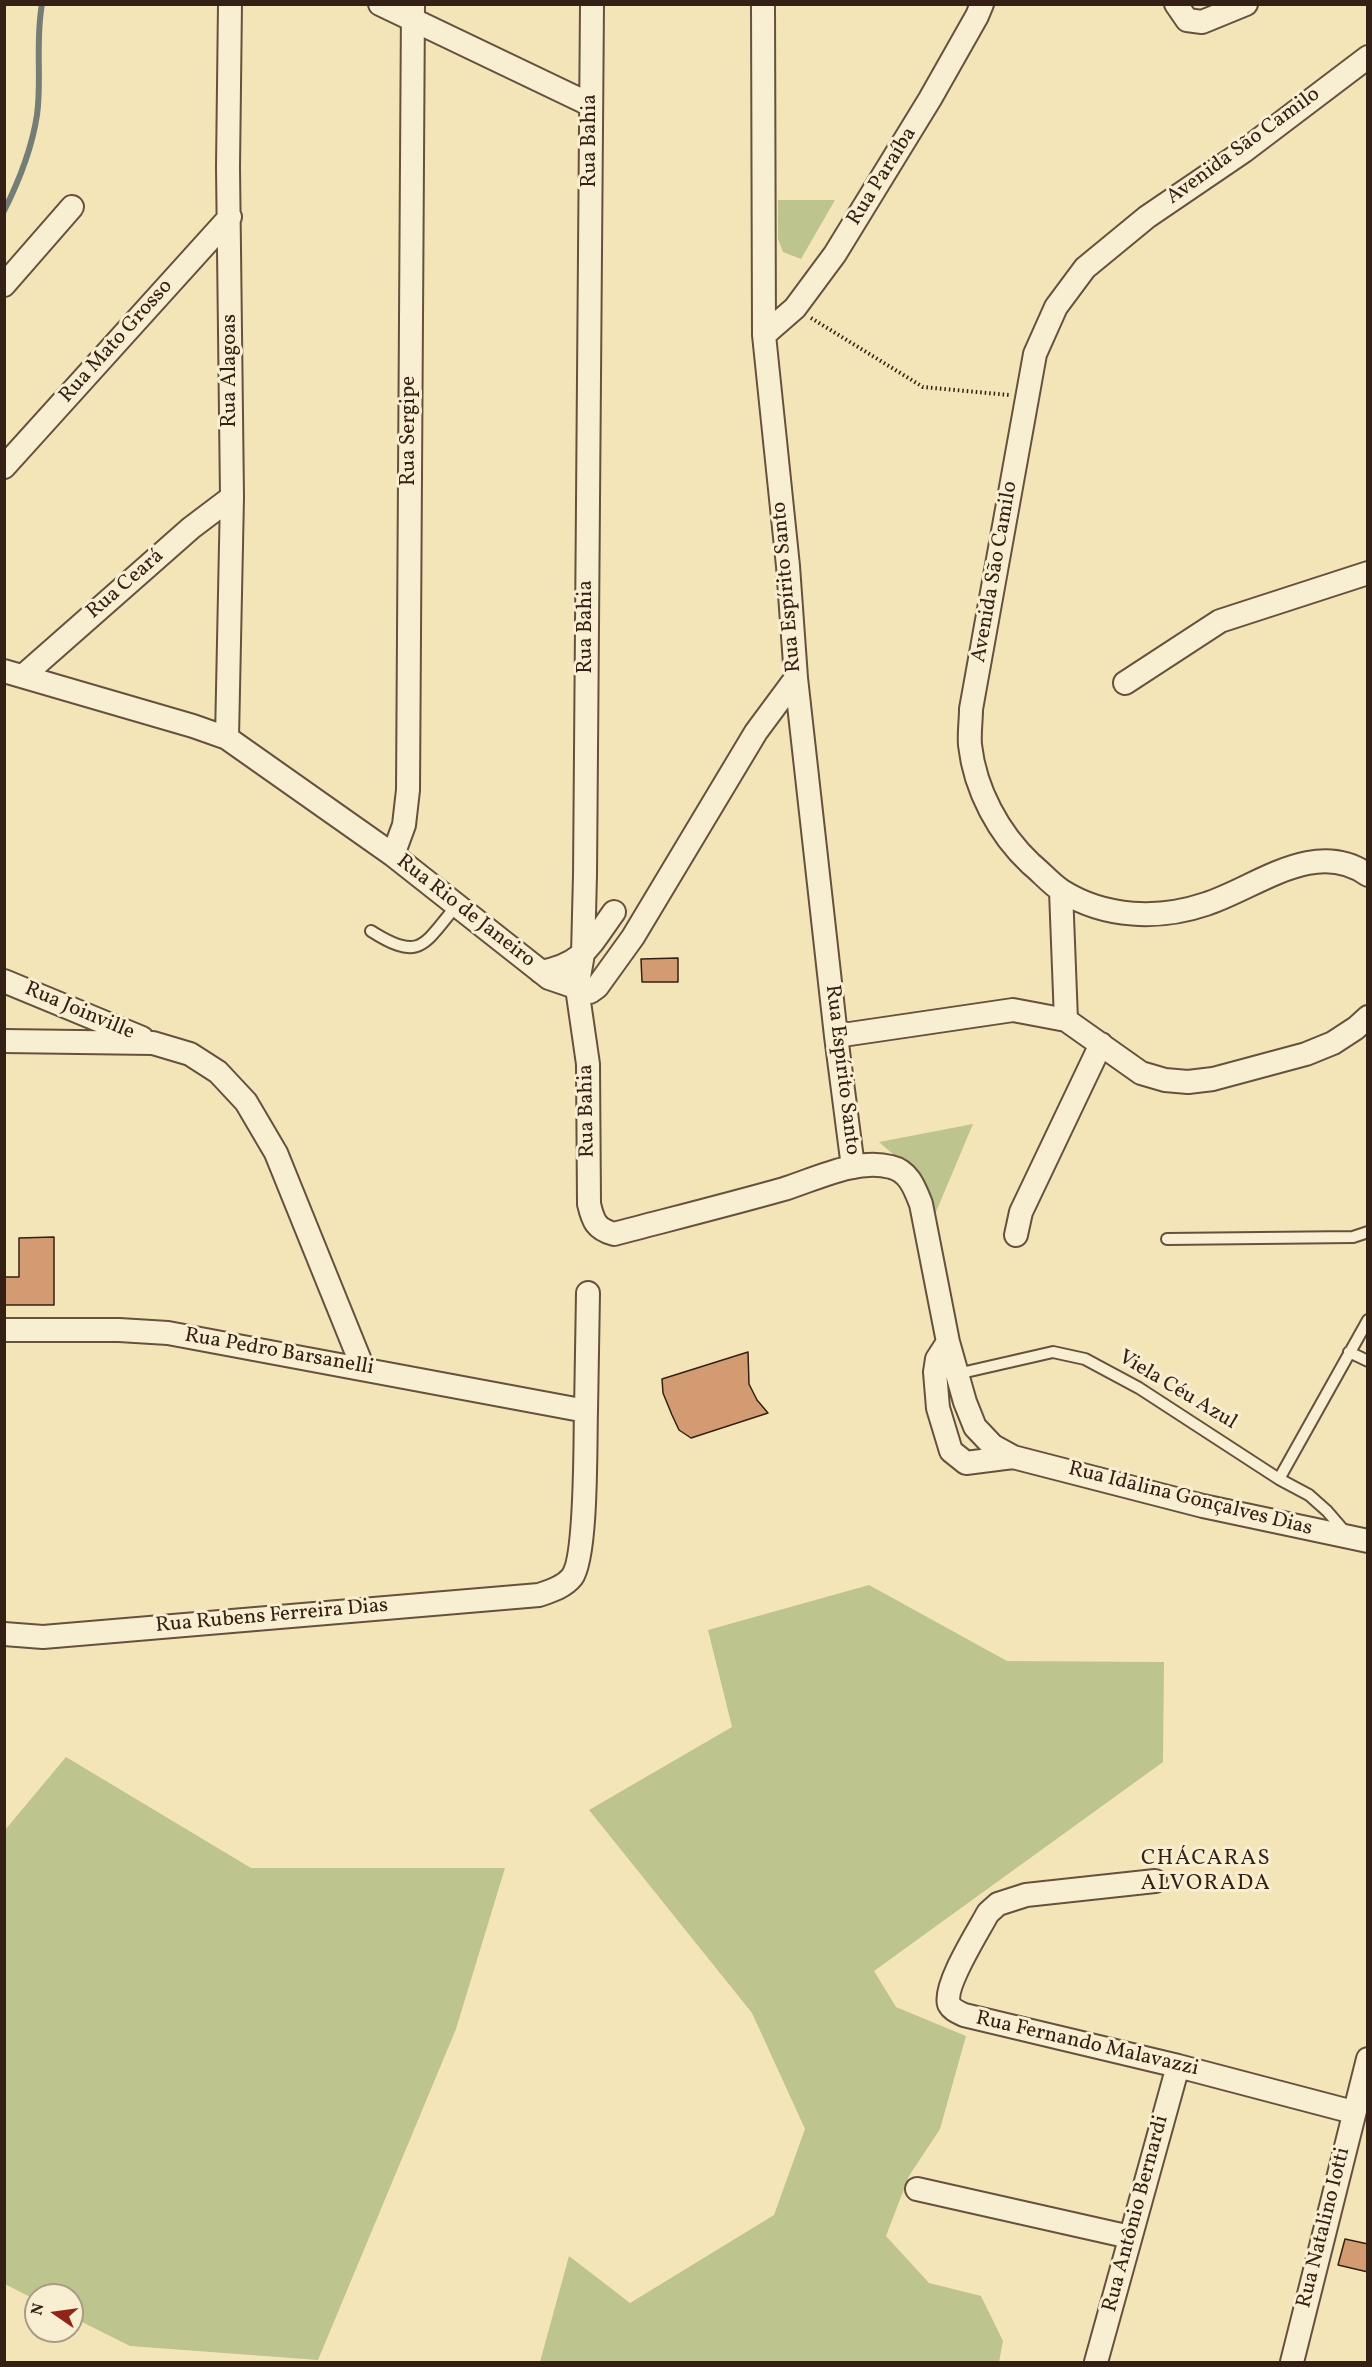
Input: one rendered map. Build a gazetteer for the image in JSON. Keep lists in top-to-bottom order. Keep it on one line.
{"streets":{"street":["Rua Bahia","Avenida São Camilo","Rua Paraíba","Rua Mato Grosso","Rua Alagoas","Rua Sergipe","Rua Ceará","Rua Espírito Santo","Rua Rio de Janeiro","Rua Joinville","Rua Pedro Barsanelli","Rua Idalina Gonçalves Dias","Rua Rubens Ferreira Dias","Rua Fernando Malavazzi","Rua Antônio Bernardi","Rua Natalino Iotti"],"lane":["Viela Céu Azul"]},"crossings":[["Rua Bahia","Rua Espírito Santo"],["Rua Bahia","Rua Rio de Janeiro"],["Rua Paraíba","Rua Espírito Santo"],["Rua Mato Grosso","Rua Alagoas"],["Rua Alagoas","Rua Ceará"],["Rua Alagoas","Rua Rio de Janeiro"],["Rua Sergipe","Rua Rio de Janeiro"],["Rua Ceará","Rua Rio de Janeiro"],["Rua Pedro Barsanelli","Rua Rubens Ferreira Dias"],["Viela Céu Azul","Rua Idalina Gonçalves Dias"],["Rua Fernando Malavazzi","Rua Antônio Bernardi"],["Rua Fernando Malavazzi","Rua Natalino Iotti"]],"districts":["CHÁCARAS ALVORADA"],"north":"left"}
